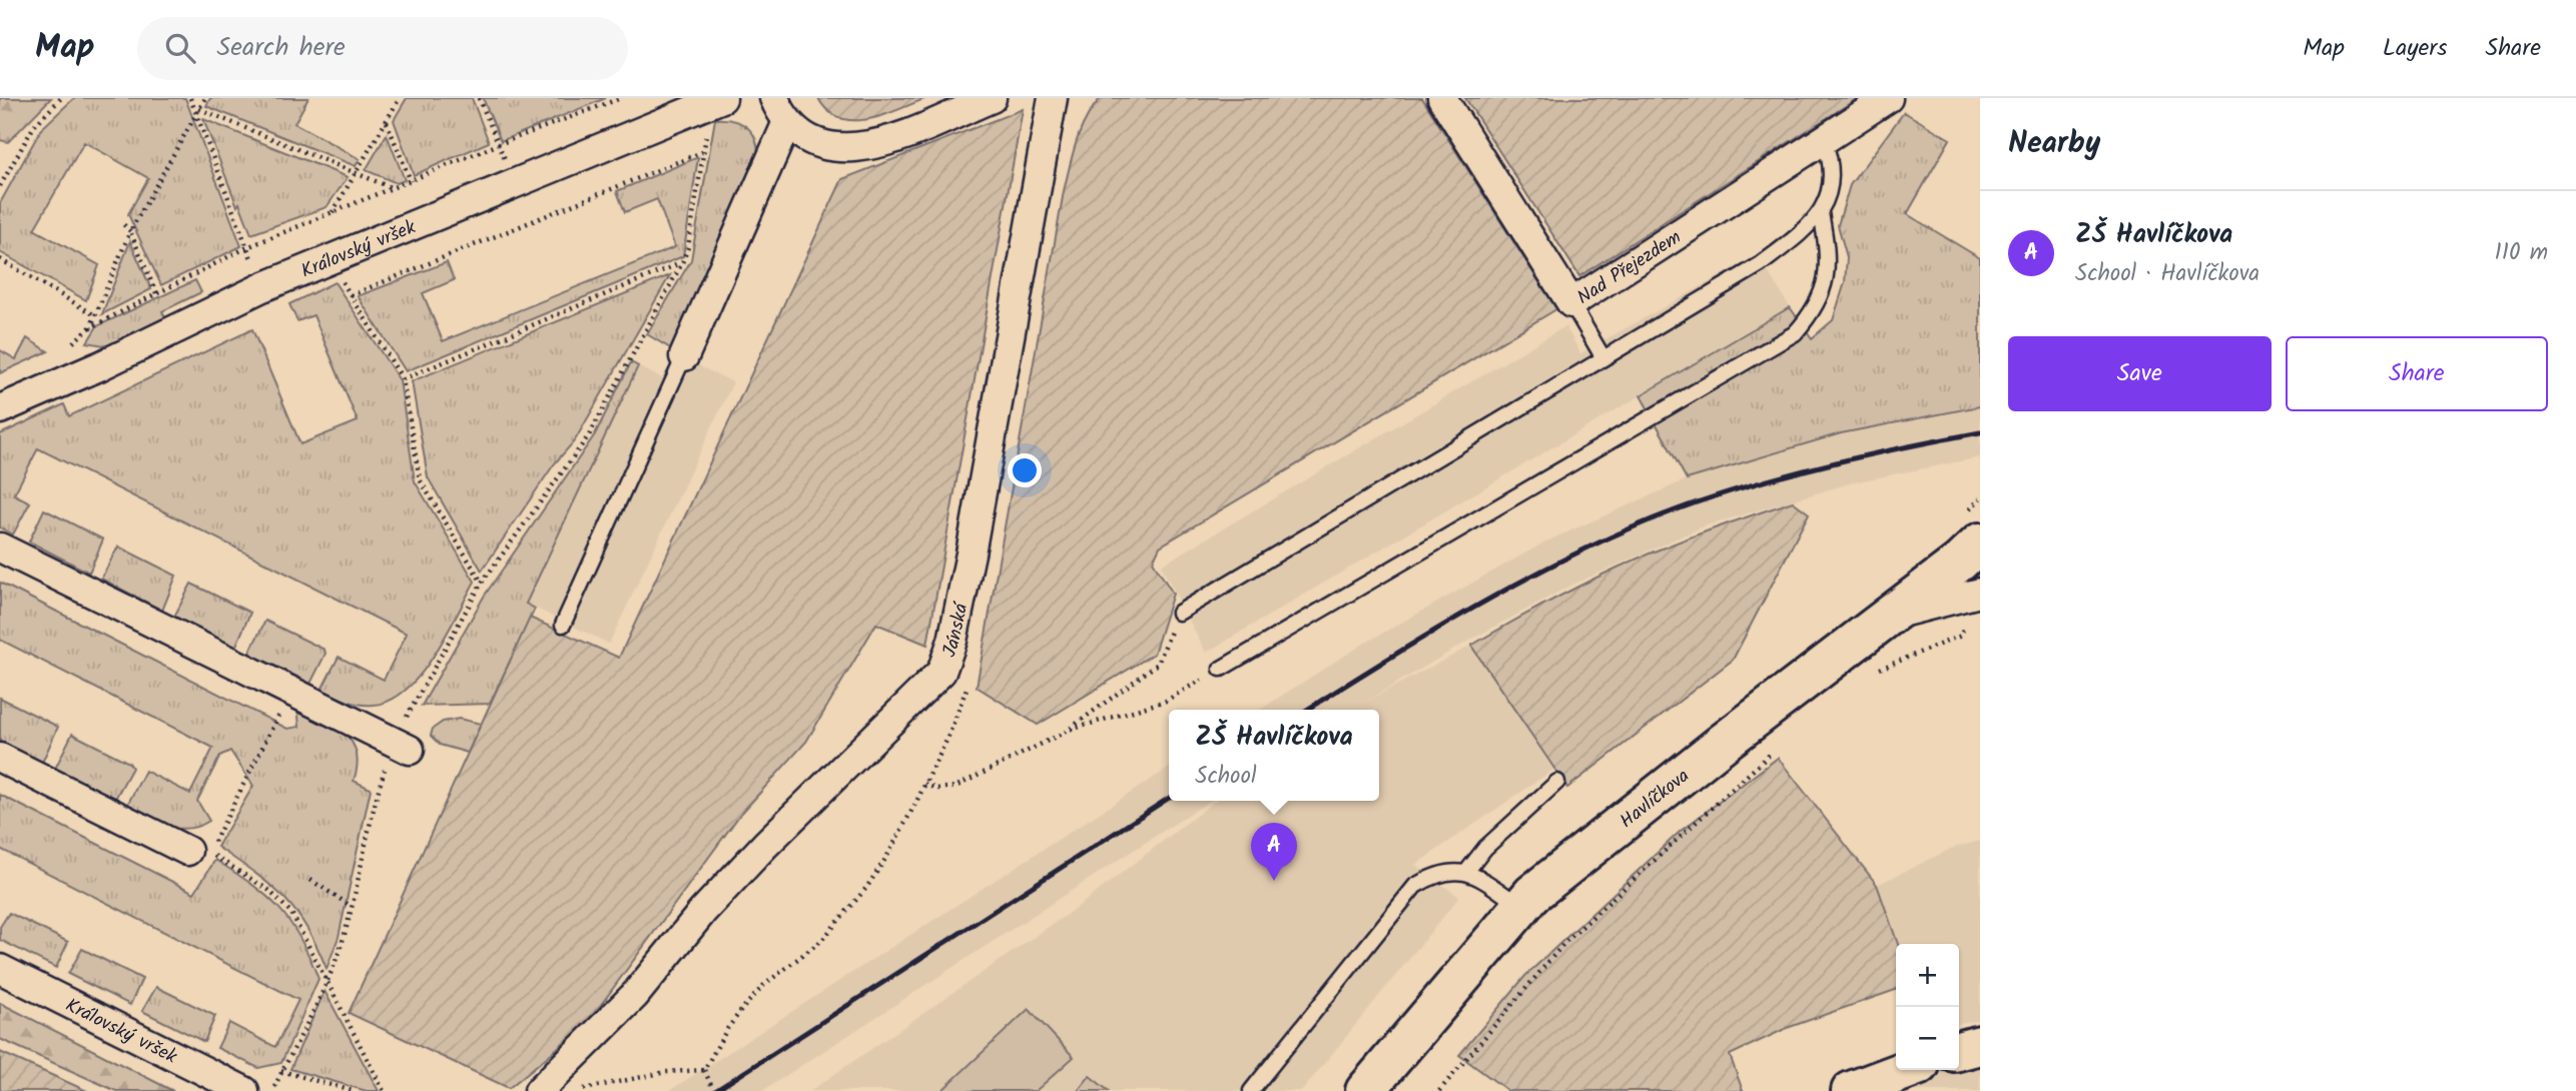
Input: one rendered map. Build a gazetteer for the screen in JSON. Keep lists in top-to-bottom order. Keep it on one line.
{"streets":{"street":["Královský vršek","Nad Přejezdem","Jánská","Havlíčkova"]},"page":{"header":"Map","search":"Search here","nav":["Map","Layers","Share"],"heading":"Nearby","list":[{"mark":"A","name":"ZŠ Havlíčkova","note":"School · Havlíčkova","value":"110 m"}],"buttons":["Save","Share"],"popup":["ZŠ Havlíčkova","School"],"pins":"A","map_buttons":["+","−"]}}
